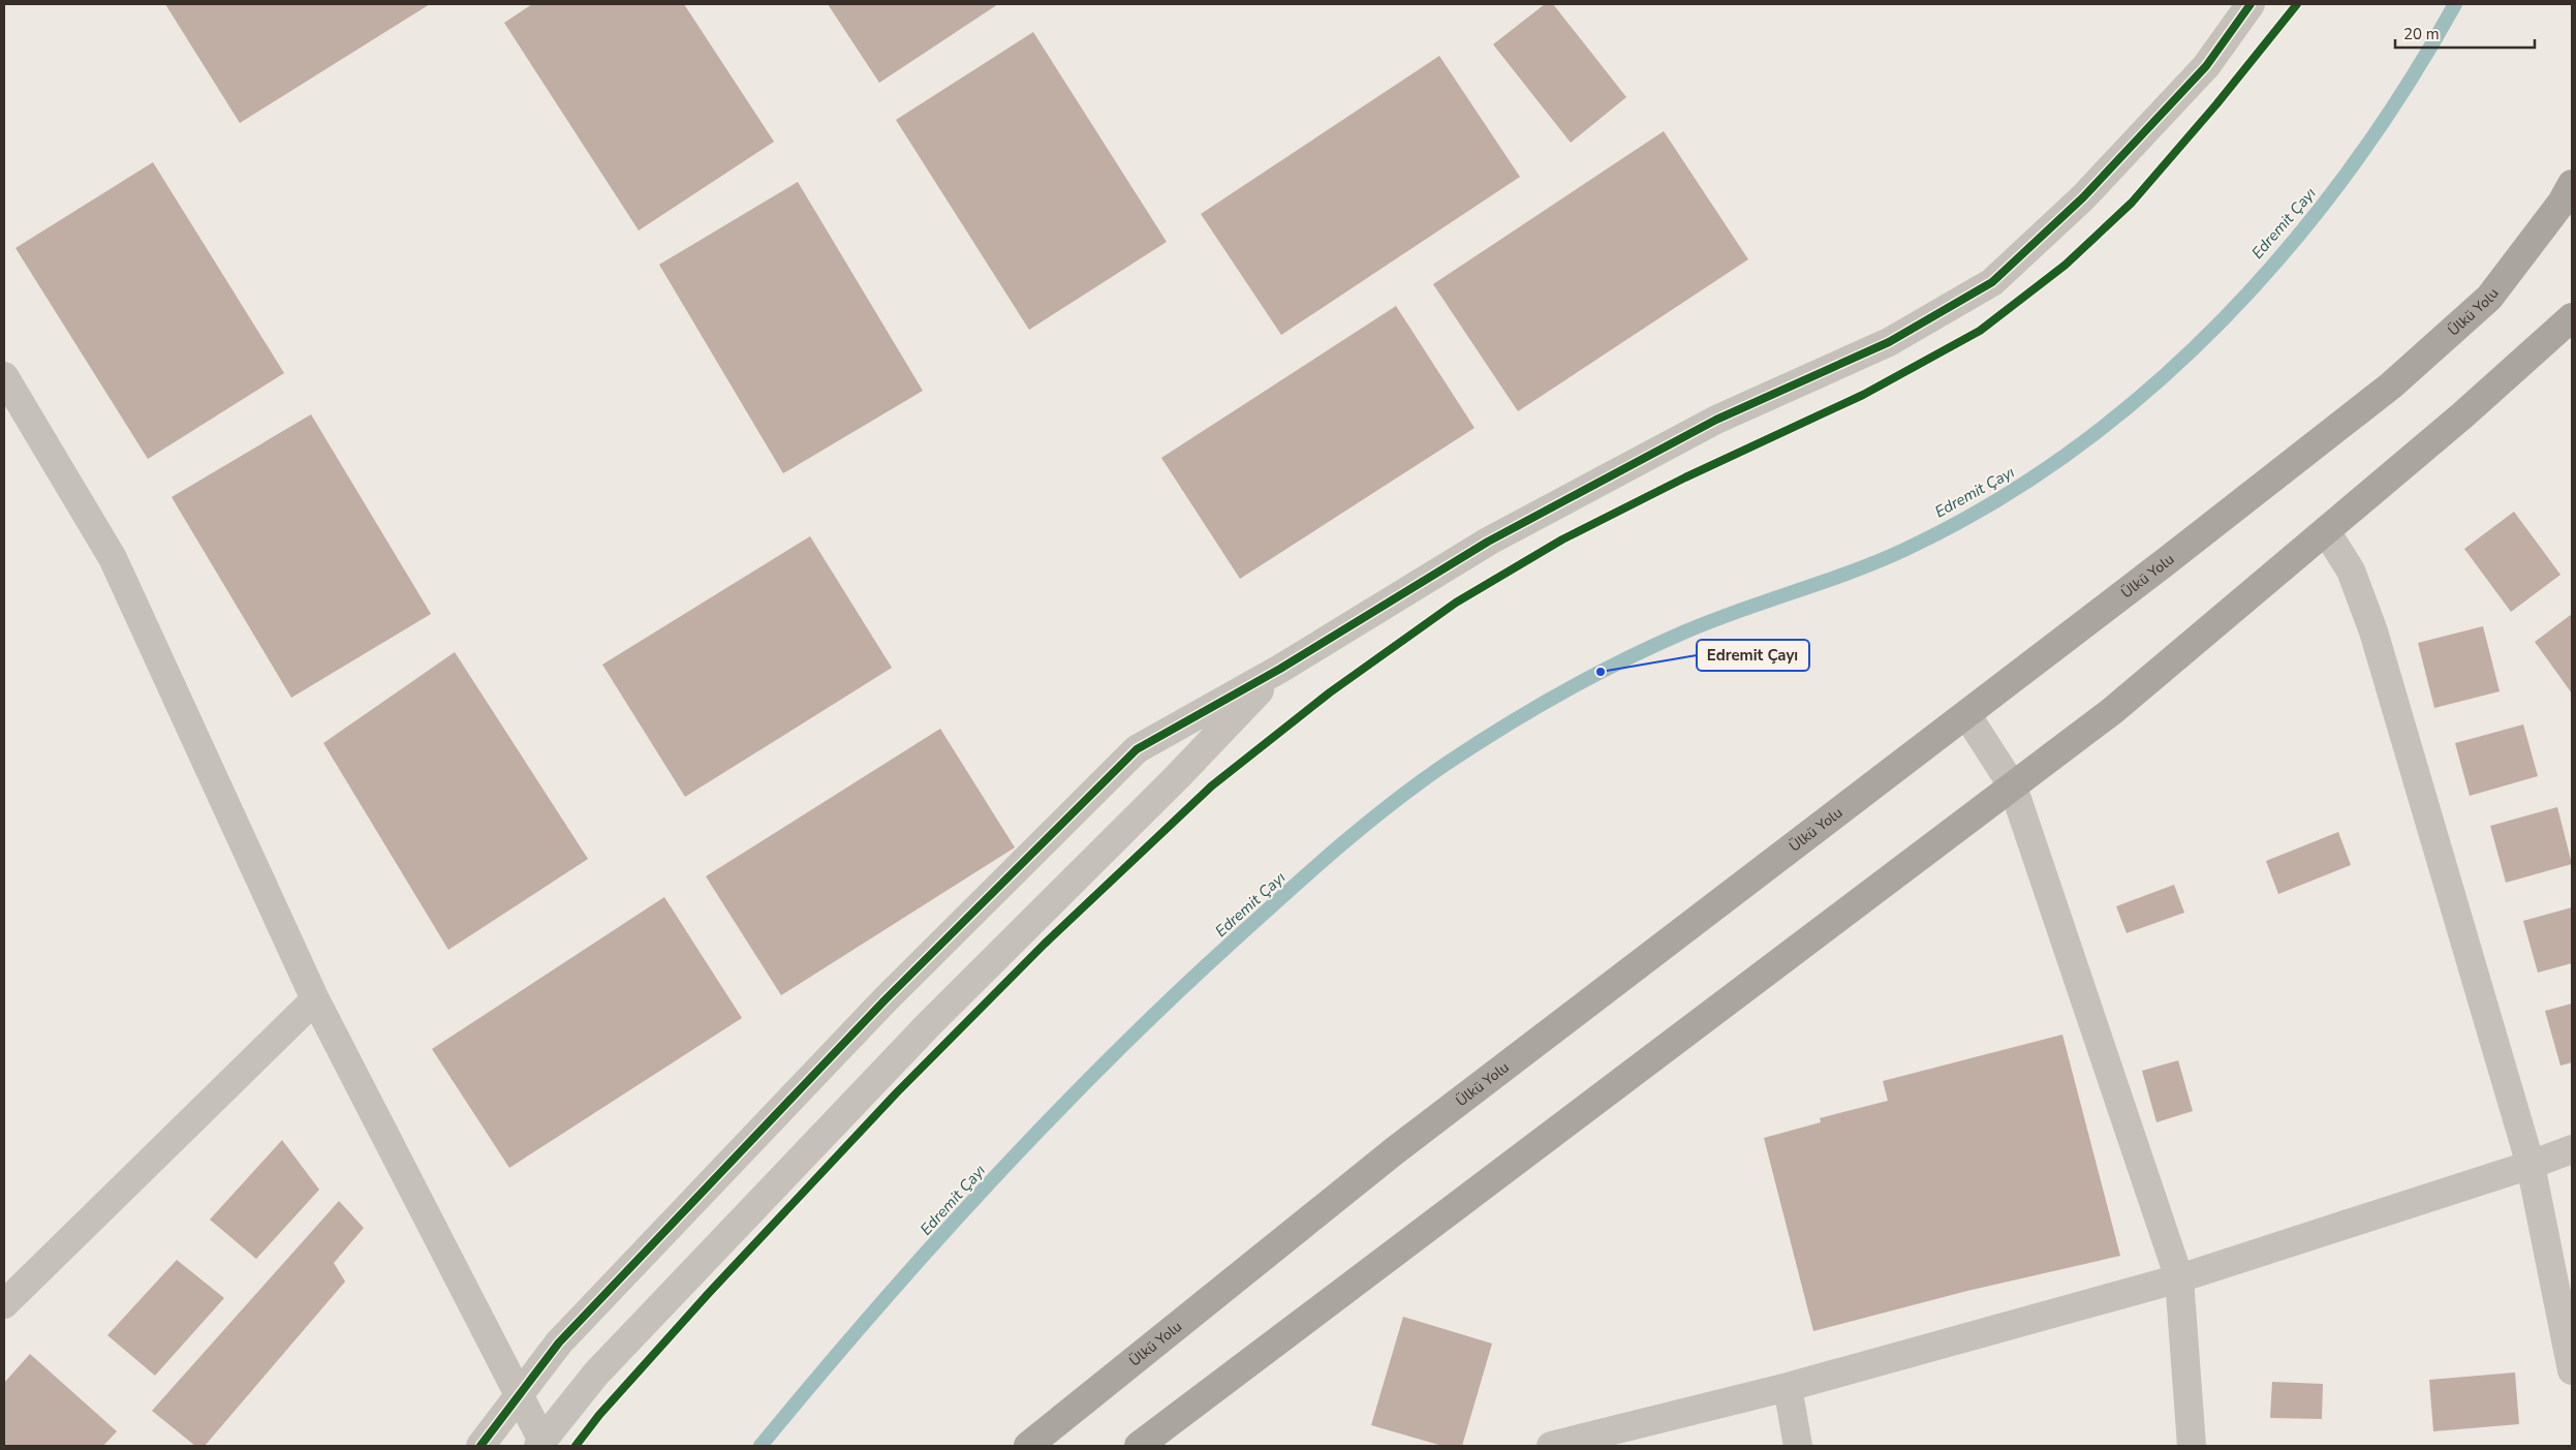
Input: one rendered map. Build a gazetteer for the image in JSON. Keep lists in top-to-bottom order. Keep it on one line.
{"streets":{"main road":["Ülkü Yolu"]},"water":["Edremit Çayı"],"places":["Edremit Çayı"],"scale_bar":"20 m"}
